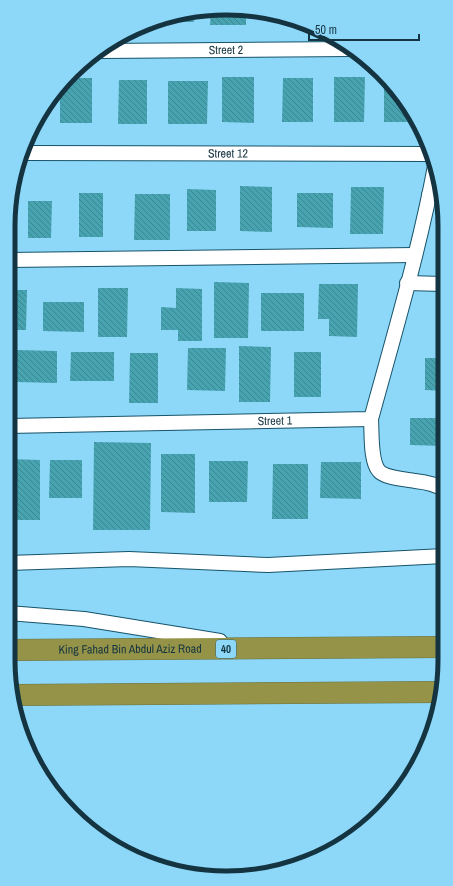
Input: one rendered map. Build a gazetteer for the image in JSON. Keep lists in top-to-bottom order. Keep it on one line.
{"streets":{"highway":["40","King Fahad Bin Abdul Aziz Road"],"street":["Street 2","Street 12","Street 1"]},"scale_bar":"50 m"}
